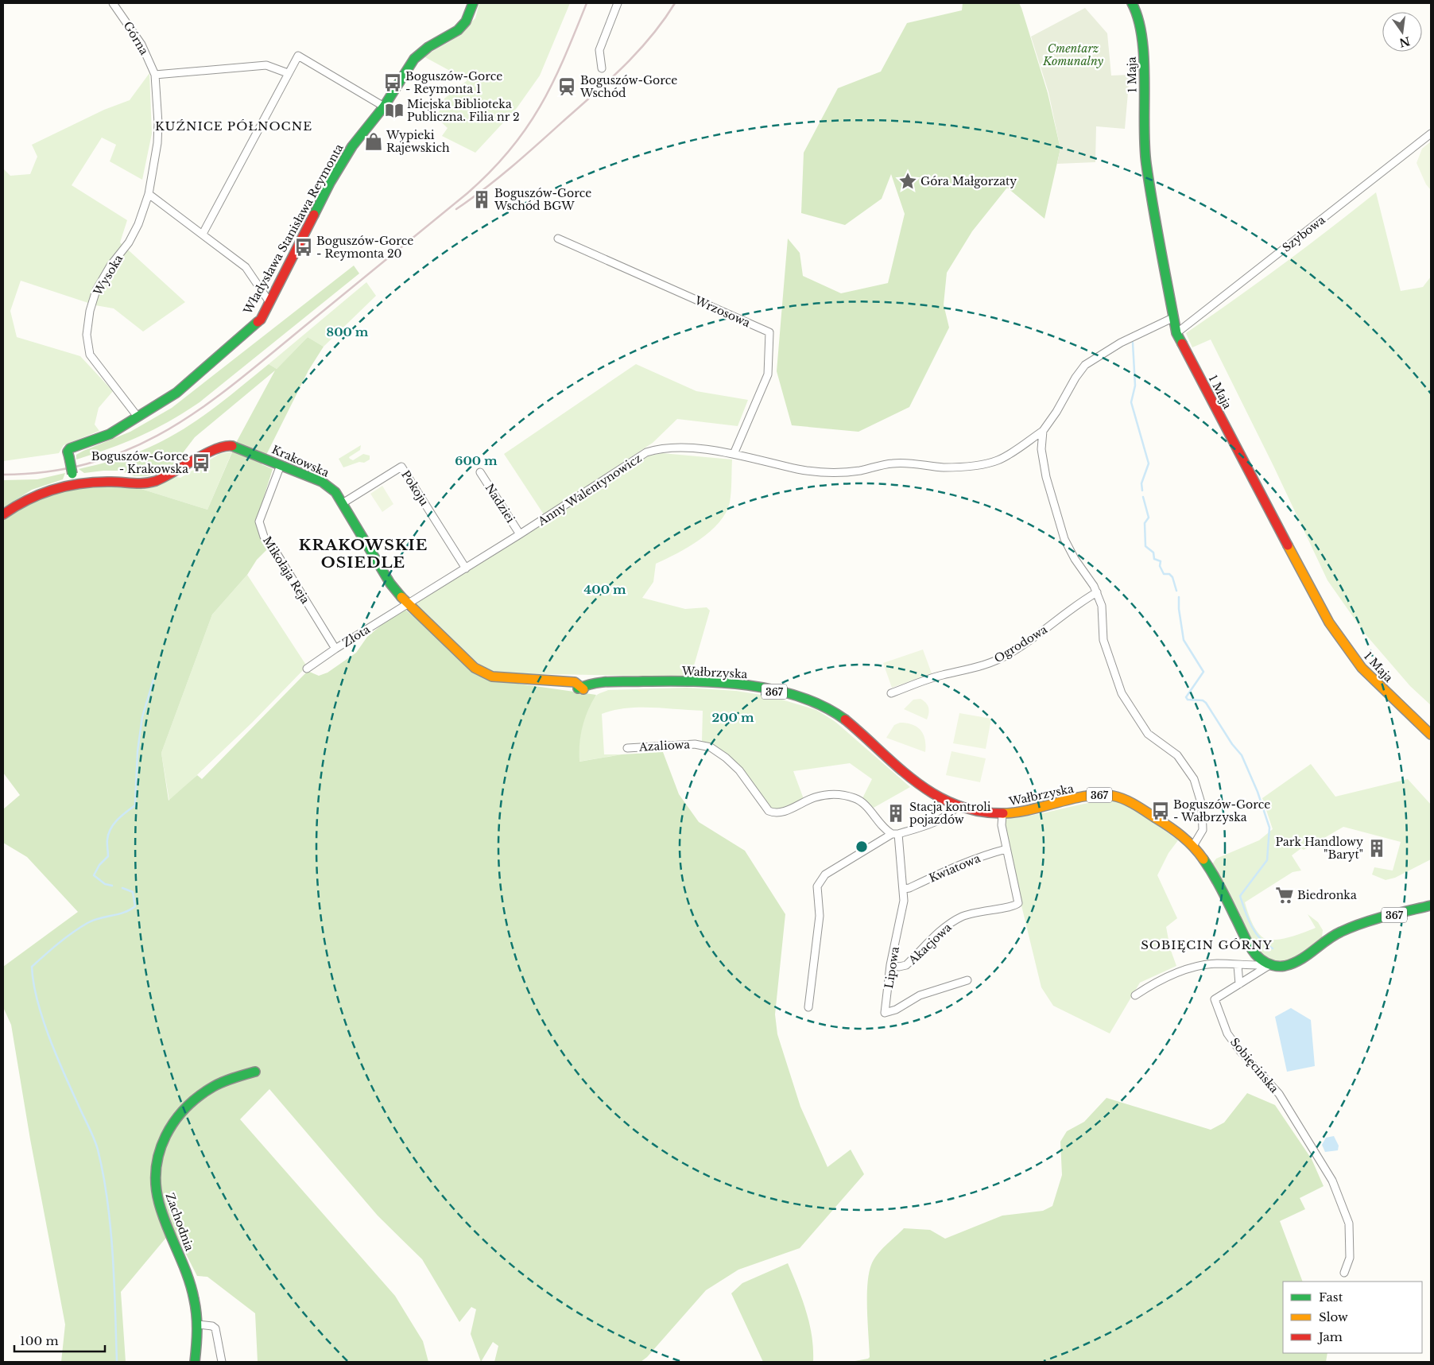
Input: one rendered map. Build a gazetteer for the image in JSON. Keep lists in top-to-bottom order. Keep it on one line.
{"streets":{"street":["Górna","1 Maja","Władysława Stanisława Reymonta","Szybowa","Wysoka","Wrzosowa","Krakowska","Pokoju","Anny Walentynowicz","Nadziei","Mikołaja Reja","Złota","Ogrodowa","Wałbrzyska","367","Azaliowa","Kwiatowa","Akacjowa","Lipowa","Sobięcińska","Zachodnia"]},"crossings":[["Górna","Wysoka"],["1 Maja","Szybowa"],["Władysława Stanisława Reymonta","Wysoka"],["Władysława Stanisława Reymonta","Krakowska"],["Wrzosowa","Anny Walentynowicz"],["Krakowska","Pokoju"],["Krakowska","Anny Walentynowicz"],["Krakowska","Mikołaja Reja"],["Krakowska","Złota"],["Krakowska","Wałbrzyska"],["Pokoju","Anny Walentynowicz"],["Anny Walentynowicz","Nadziei"],["Anny Walentynowicz","Złota"],["Mikołaja Reja","Złota"],["Wałbrzyska","367"],["Wałbrzyska","Akacjowa"],["Wałbrzyska","Sobięcińska"],["367","Sobięcińska"],["Azaliowa","Lipowa"],["Kwiatowa","Akacjowa"],["Kwiatowa","Lipowa"],["Akacjowa","Lipowa"]],"districts":["KUŹNICE PÓŁNOCNE","KRAKOWSKIE OSIEDLE","SOBIĘCIN GÓRNY"],"parks":["Cmentarz Komunalny"],"places":{"bus stop":["Boguszów-Gorce - Reymonta 1","Boguszów-Gorce - Reymonta 20","Boguszów-Gorce - Krakowska","Boguszów-Gorce - Wałbrzyska"],"station":["Boguszów-Gorce Wschód"],"library":["Miejska Biblioteka Publiczna. Filia nr 2"],"shop":["Wypieki Rajewskich"],"place":["Góra Małgorzaty"],"building":["Boguszów-Gorce Wschód BGW","Stacja kontroli pojazdów","Park Handlowy \"Baryt\""],"supermarket":["Biedronka"]},"legend":["Fast","Slow","Jam"],"scale_bar":"100 m","north":"bottom","rings":["800 m","600 m","400 m","200 m"]}
